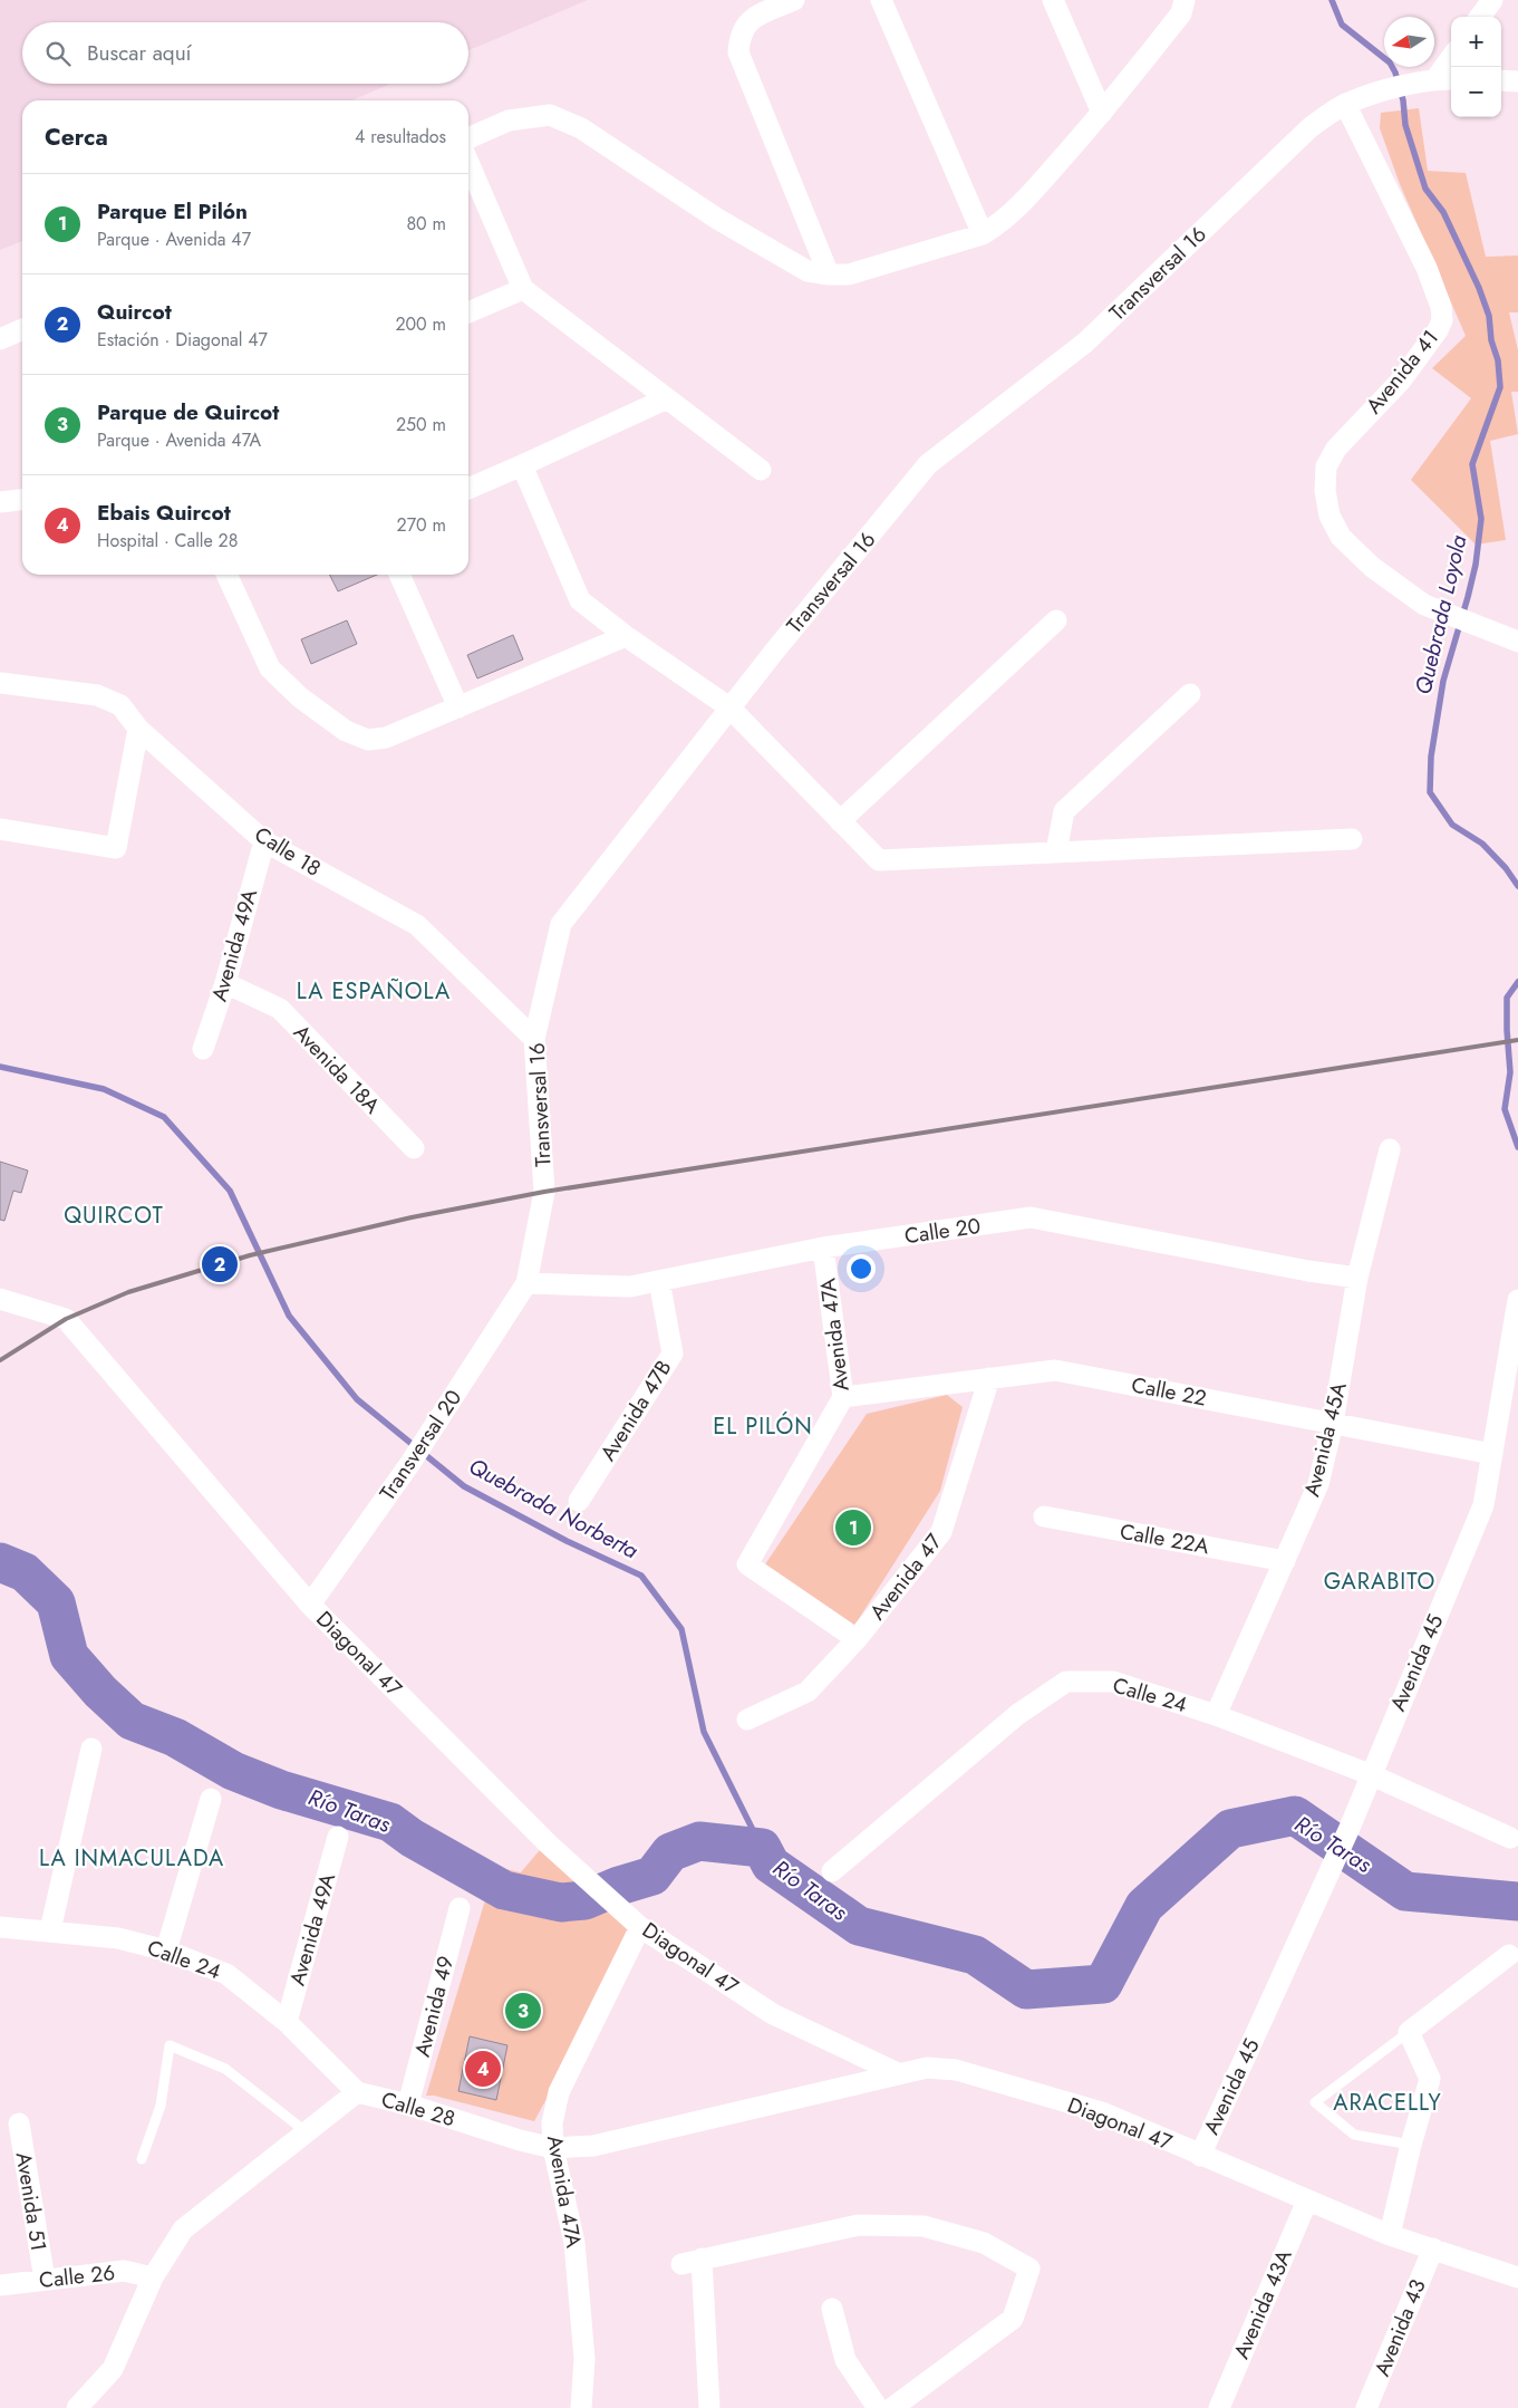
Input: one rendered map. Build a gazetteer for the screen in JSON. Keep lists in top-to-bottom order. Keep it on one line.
{"streets":{"street":["Transversal 16","Avenida 41","Calle 18","Avenida 49A","Avenida 18A","Calle 20","Avenida 47A","Calle 22","Avenida 47B","Avenida 45A","Transversal 20","Calle 22A","Avenida 47","Diagonal 47","Avenida 45","Calle 24","Avenida 49","Calle 28","Avenida 51","Calle 26","Avenida 43A","Avenida 43"]},"crossings":[["Transversal 16","Avenida 41"],["Transversal 16","Calle 18"],["Transversal 16","Calle 20"],["Transversal 16","Transversal 20"],["Calle 18","Avenida 49A"],["Avenida 49A","Avenida 18A"],["Avenida 49A","Calle 24"],["Calle 20","Avenida 47A"],["Calle 20","Avenida 47B"],["Calle 20","Avenida 45A"],["Calle 20","Transversal 20"],["Avenida 47A","Calle 22"],["Avenida 47A","Avenida 47"],["Avenida 47A","Diagonal 47"],["Avenida 47A","Calle 28"],["Calle 22","Avenida 45A"],["Calle 22","Avenida 47"],["Calle 22","Avenida 45"],["Avenida 45A","Calle 22A"],["Avenida 45A","Calle 24"],["Transversal 20","Diagonal 47"],["Diagonal 47","Avenida 45"],["Diagonal 47","Calle 28"],["Diagonal 47","Avenida 43A"],["Diagonal 47","Avenida 43"],["Avenida 45","Calle 24"],["Calle 24","Calle 28"],["Avenida 49","Calle 28"],["Calle 28","Calle 26"],["Avenida 51","Calle 26"]],"districts":["LA ESPAÑOLA","QUIRCOT","EL PILÓN","GARABITO","LA INMACULADA","ARACELLY"],"water":["Quebrada Loyola","Quebrada Norberta","Río Taras"],"north":"left","page":{"map_buttons":["+","−"],"search":"Buscar aquí","heading":["Cerca","4 resultados"],"list":[{"mark":"1","name":"Parque El Pilón","note":"Parque · Avenida 47","value":"80 m"},{"mark":"2","name":"Quircot","note":"Estación · Diagonal 47","value":"200 m"},{"mark":"3","name":"Parque de Quircot","note":"Parque · Avenida 47A","value":"250 m"},{"mark":"4","name":"Ebais Quircot","note":"Hospital · Calle 28","value":"270 m"}],"pins":["2","1","3","4"]}}
